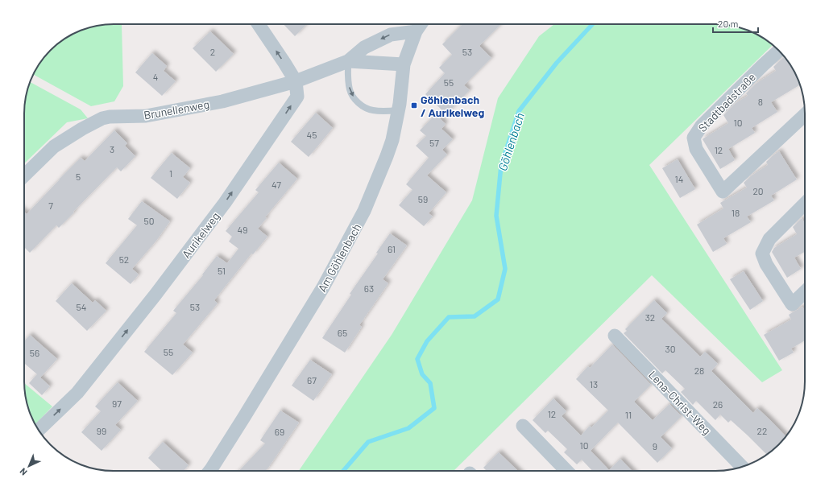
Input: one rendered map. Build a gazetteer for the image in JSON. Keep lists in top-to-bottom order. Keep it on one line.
{"streets":{"street":["Stadtbadstraße","Brunellenweg","Aurikelweg","Am Göhlenbach","Lena-Christ-Weg"]},"crossings":[["Brunellenweg","Aurikelweg"],["Brunellenweg","Am Göhlenbach"]],"one_way":["Aurikelweg"],"water":["Göhlenbach"],"places":{"transit":["Göhlenbach / Aurikelweg"]},"house_numbers":["2","53","4","55","8","10","45","57","3","12","1","5","14","47","20","59","7","18","50","49","61","52","51","63","54","53","32","65","30","55","56","28","67","13","97","26","12","11","99","22","69","10","9"],"scale_bar":"20 m","north":"bottom left"}
